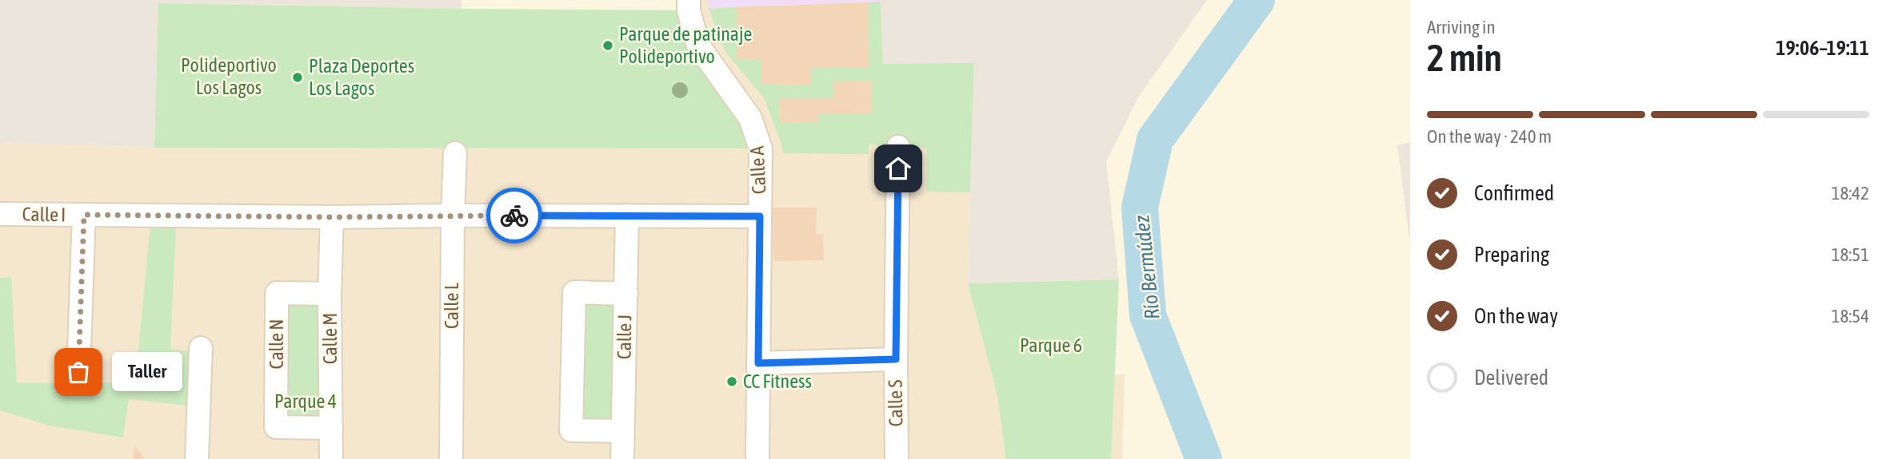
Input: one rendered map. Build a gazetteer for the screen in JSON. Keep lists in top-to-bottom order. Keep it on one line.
{"streets":{"street":["Calle A","Calle I","Calle L","Calle J","Calle M","Calle N","Calle S"]},"crossings":[["Calle A","Calle I"],["Calle I","Calle L"],["Calle I","Calle J"],["Calle I","Calle M"],["Calle M","Calle N"]],"water":["Río Bermúdez"],"parks":["Polideportivo Los Lagos","Parque 6","Parque 4"],"places":["Parque de patinaje Polideportivo","Plaza Deportes Los Lagos","Taller","CC Fitness"],"page":{"heading":["2 min","Arriving in","19:06–19:11"],"bar":"On the way · 240 m","list":[["Confirmed","18:42"],["Preparing","18:51"],["On the way","18:54"],"Delivered"],"bubble":"Taller"}}
